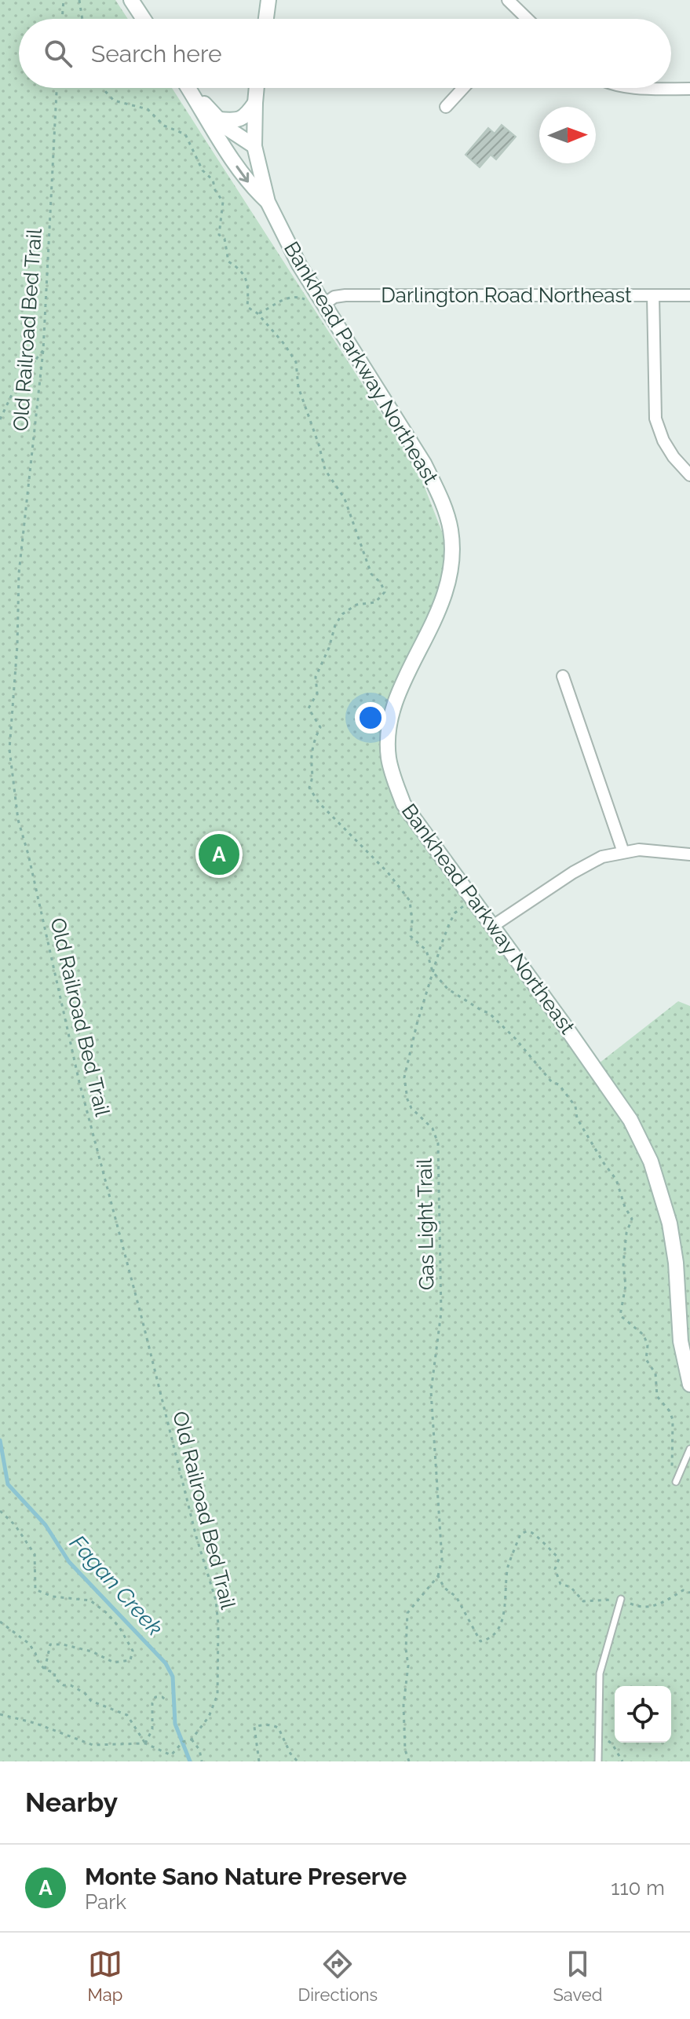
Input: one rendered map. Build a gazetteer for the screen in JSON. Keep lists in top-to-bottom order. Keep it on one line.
{"streets":{"street":["Darlington Road Northeast","Bankhead Parkway Northeast"],"path":["Old Railroad Bed Trail","Gas Light Trail"]},"crossings":[["Darlington Road Northeast","Bankhead Parkway Northeast"],["Bankhead Parkway Northeast","Gas Light Trail"]],"water":["Fagan Creek"],"north":"right","page":{"search":"Search here","pins":"A","heading":"Nearby","list":[{"mark":"A","name":"Monte Sano Nature Preserve","note":"Park","value":"110 m"}],"nav":["Map","Directions","Saved"]}}
